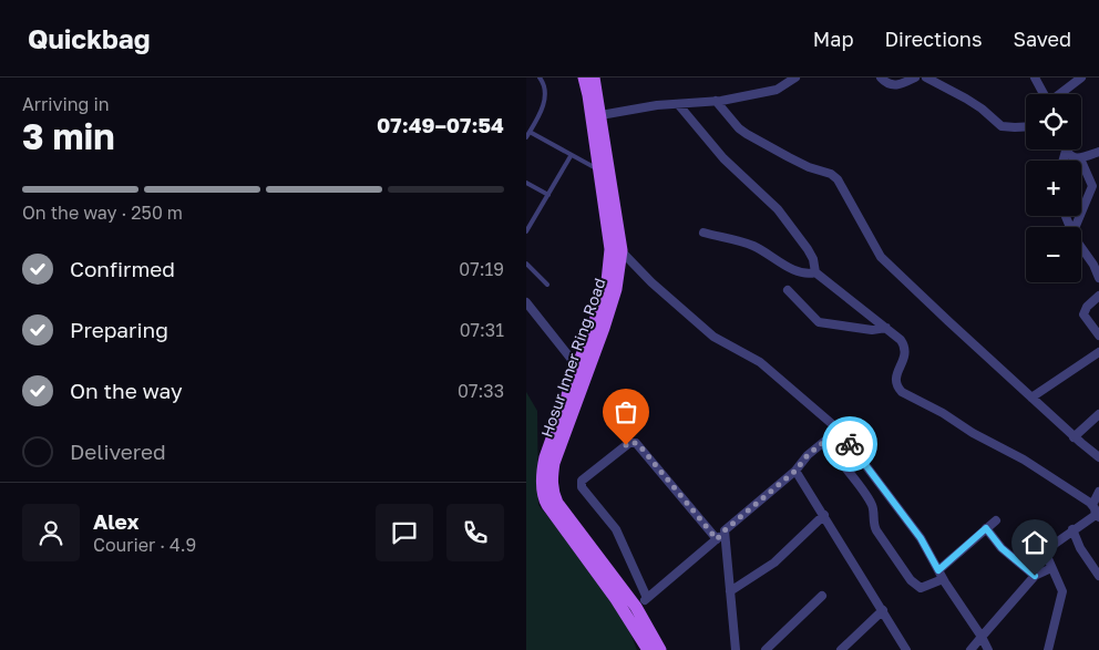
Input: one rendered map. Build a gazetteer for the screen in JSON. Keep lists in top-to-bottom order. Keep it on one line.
{"streets":{"main road":["Hosur Inner Ring Road"]},"page":{"header":"Quickbag","nav":["Map","Directions","Saved"],"heading":["3 min","Arriving in","07:49–07:54"],"panel":["Alex","Courier · 4.9"],"map_buttons":["+","−"],"bar":"On the way · 250 m","list":[["Confirmed","07:19"],["Preparing","07:31"],["On the way","07:33"],"Delivered"]}}
